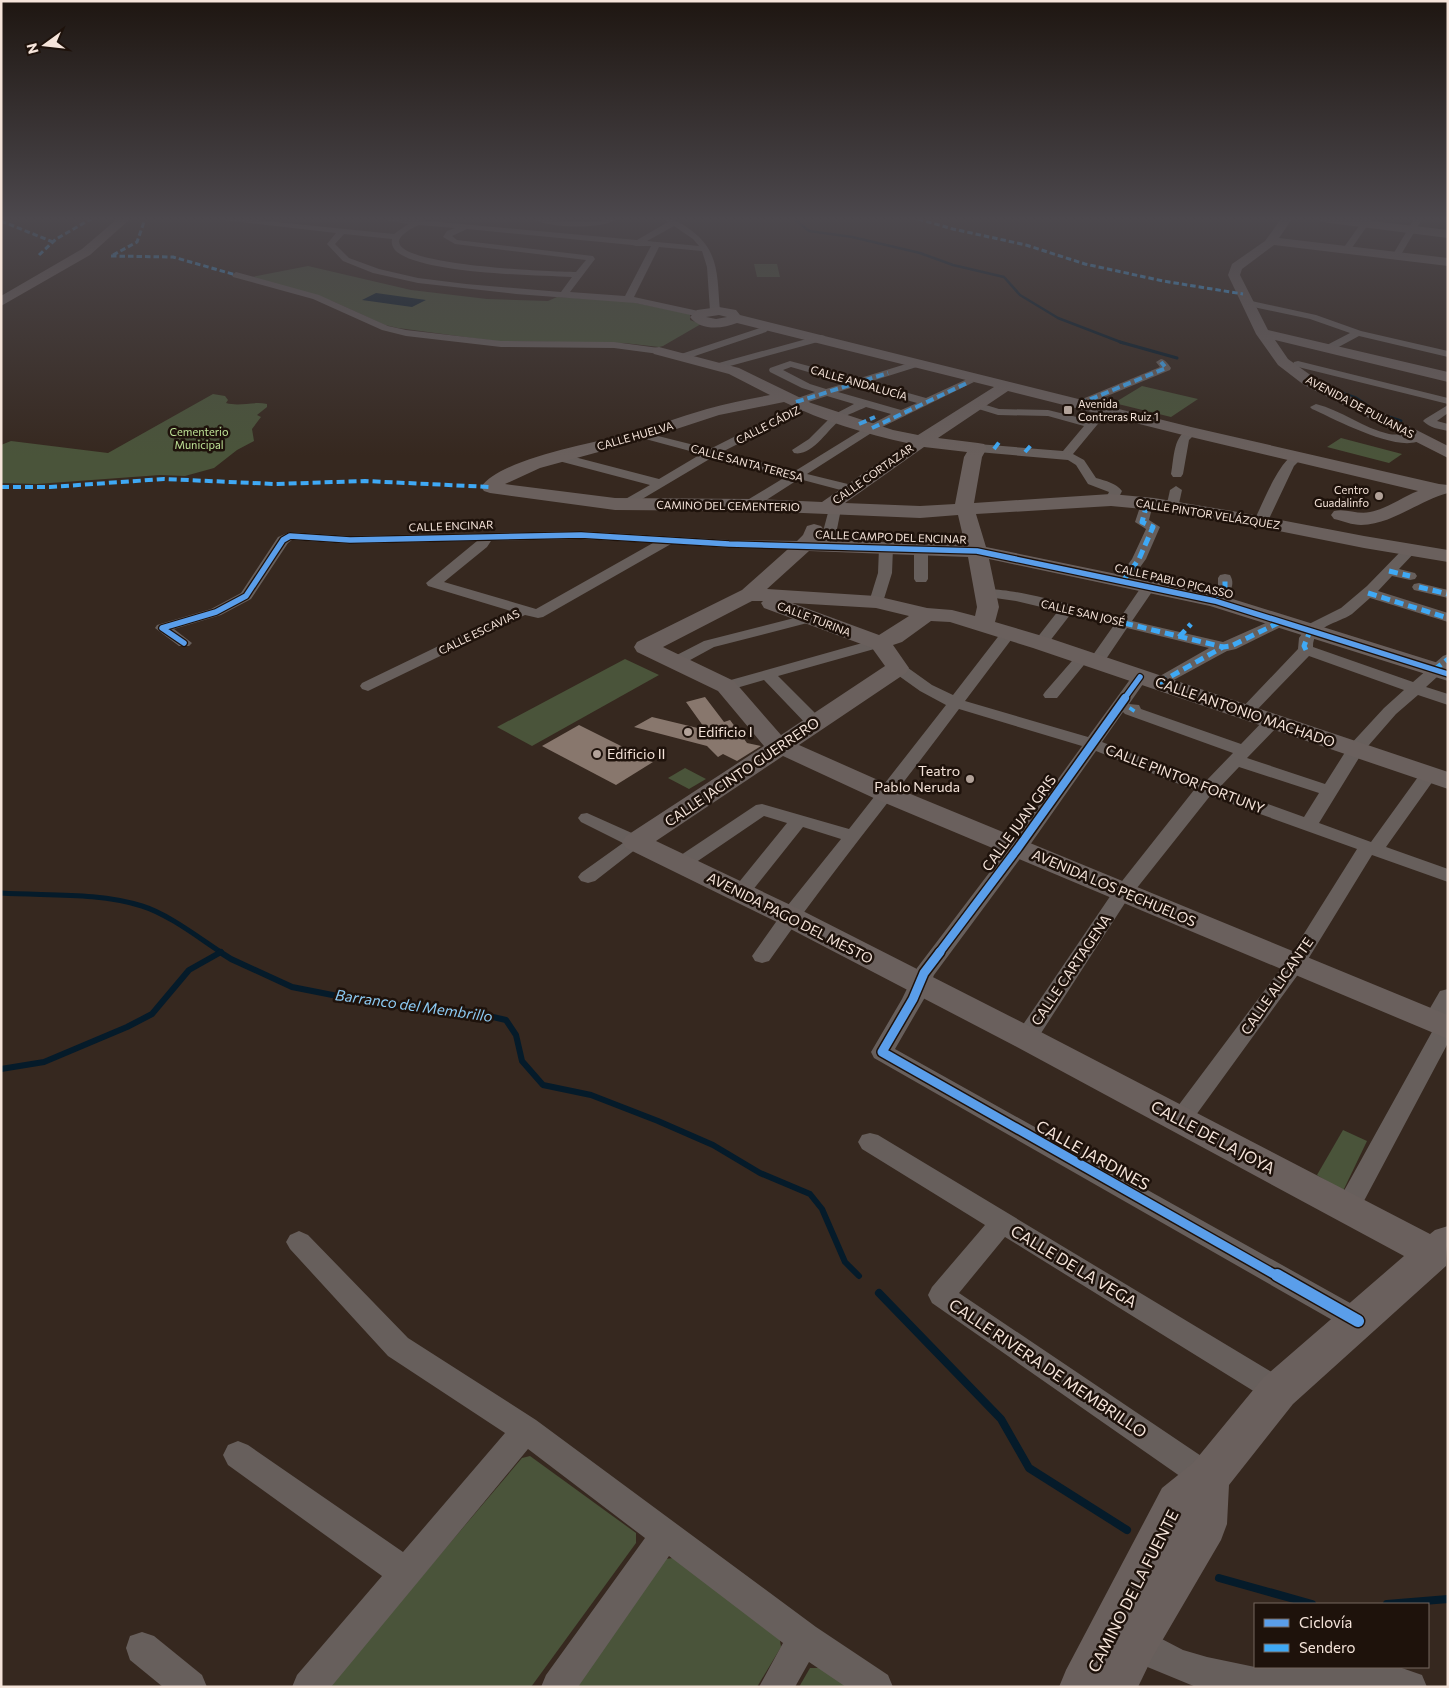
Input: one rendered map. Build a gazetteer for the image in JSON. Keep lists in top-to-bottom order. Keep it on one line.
{"streets":{"street":["CALLE ANDALUCÍA","AVENIDA DE PULIANAS","CALLE CÁDIZ","CALLE HUELVA","CALLE SANTA TERESA","CALLE CORTAZAR","CAMINO DEL CEMENTERIO","CALLE PINTOR VELÁZQUEZ","CALLE ENCINAR","CALLE CAMPO DEL ENCINAR","CALLE PABLO PICASSO","CALLE SAN JOSÉ","CALLE TURINA","CALLE ESCAVIAS","CALLE ANTONIO MACHADO","CALLE JACINTO GUERRERO","CALLE PINTOR FORTUNY","CALLE JUAN GRIS","AVENIDA LOS PECHUELOS","AVENIDA PAGO DEL MESTO","CALLE CARTAGENA","CALLE ALICANTE","CALLE DE LA JOYA","CALLE JARDINES","CALLE DE LA VEGA","CALLE RIVERA DE MEMBRILLO","CAMINO DE LA FUENTE"]},"crossings":[["CALLE CÁDIZ","CALLE HUELVA"],["CALLE CÁDIZ","CALLE SANTA TERESA"],["CALLE CÁDIZ","CAMINO DEL CEMENTERIO"],["CALLE HUELVA","CALLE SANTA TERESA"],["CALLE HUELVA","CAMINO DEL CEMENTERIO"],["CALLE SANTA TERESA","CALLE CORTAZAR"],["CALLE CORTAZAR","CAMINO DEL CEMENTERIO"],["CAMINO DEL CEMENTERIO","CALLE PINTOR VELÁZQUEZ"],["CALLE ENCINAR","CALLE CAMPO DEL ENCINAR"],["CALLE ENCINAR","CALLE ESCAVIAS"],["CALLE CAMPO DEL ENCINAR","CALLE PABLO PICASSO"],["CALLE TURINA","CALLE ANTONIO MACHADO"],["CALLE TURINA","CALLE PINTOR FORTUNY"],["CALLE ANTONIO MACHADO","CALLE JUAN GRIS"],["CALLE ANTONIO MACHADO","CALLE CARTAGENA"],["CALLE ANTONIO MACHADO","CALLE ALICANTE"],["CALLE JACINTO GUERRERO","CALLE PINTOR FORTUNY"],["CALLE JACINTO GUERRERO","AVENIDA LOS PECHUELOS"],["CALLE JACINTO GUERRERO","AVENIDA PAGO DEL MESTO"],["CALLE PINTOR FORTUNY","CALLE JUAN GRIS"],["CALLE PINTOR FORTUNY","CALLE CARTAGENA"],["CALLE PINTOR FORTUNY","CALLE ALICANTE"],["CALLE JUAN GRIS","AVENIDA LOS PECHUELOS"],["CALLE JUAN GRIS","AVENIDA PAGO DEL MESTO"],["CALLE JUAN GRIS","CALLE JARDINES"],["AVENIDA LOS PECHUELOS","CALLE CARTAGENA"],["AVENIDA LOS PECHUELOS","CALLE ALICANTE"],["AVENIDA PAGO DEL MESTO","CALLE DE LA JOYA"],["AVENIDA PAGO DEL MESTO","CALLE JARDINES"],["CALLE CARTAGENA","CALLE DE LA JOYA"],["CALLE ALICANTE","CALLE DE LA JOYA"],["CALLE DE LA VEGA","CALLE RIVERA DE MEMBRILLO"],["CALLE RIVERA DE MEMBRILLO","CAMINO DE LA FUENTE"]],"water":["Barranco del Membrillo"],"parks":["Cementerio Municipal"],"places":{"transit":["Avenida Contreras Ruiz 1"],"other":["Centro Guadalinfo","Edificio I","Edificio II","Teatro Pablo Neruda"]},"legend":["Ciclovía","Sendero"],"north":"left"}
